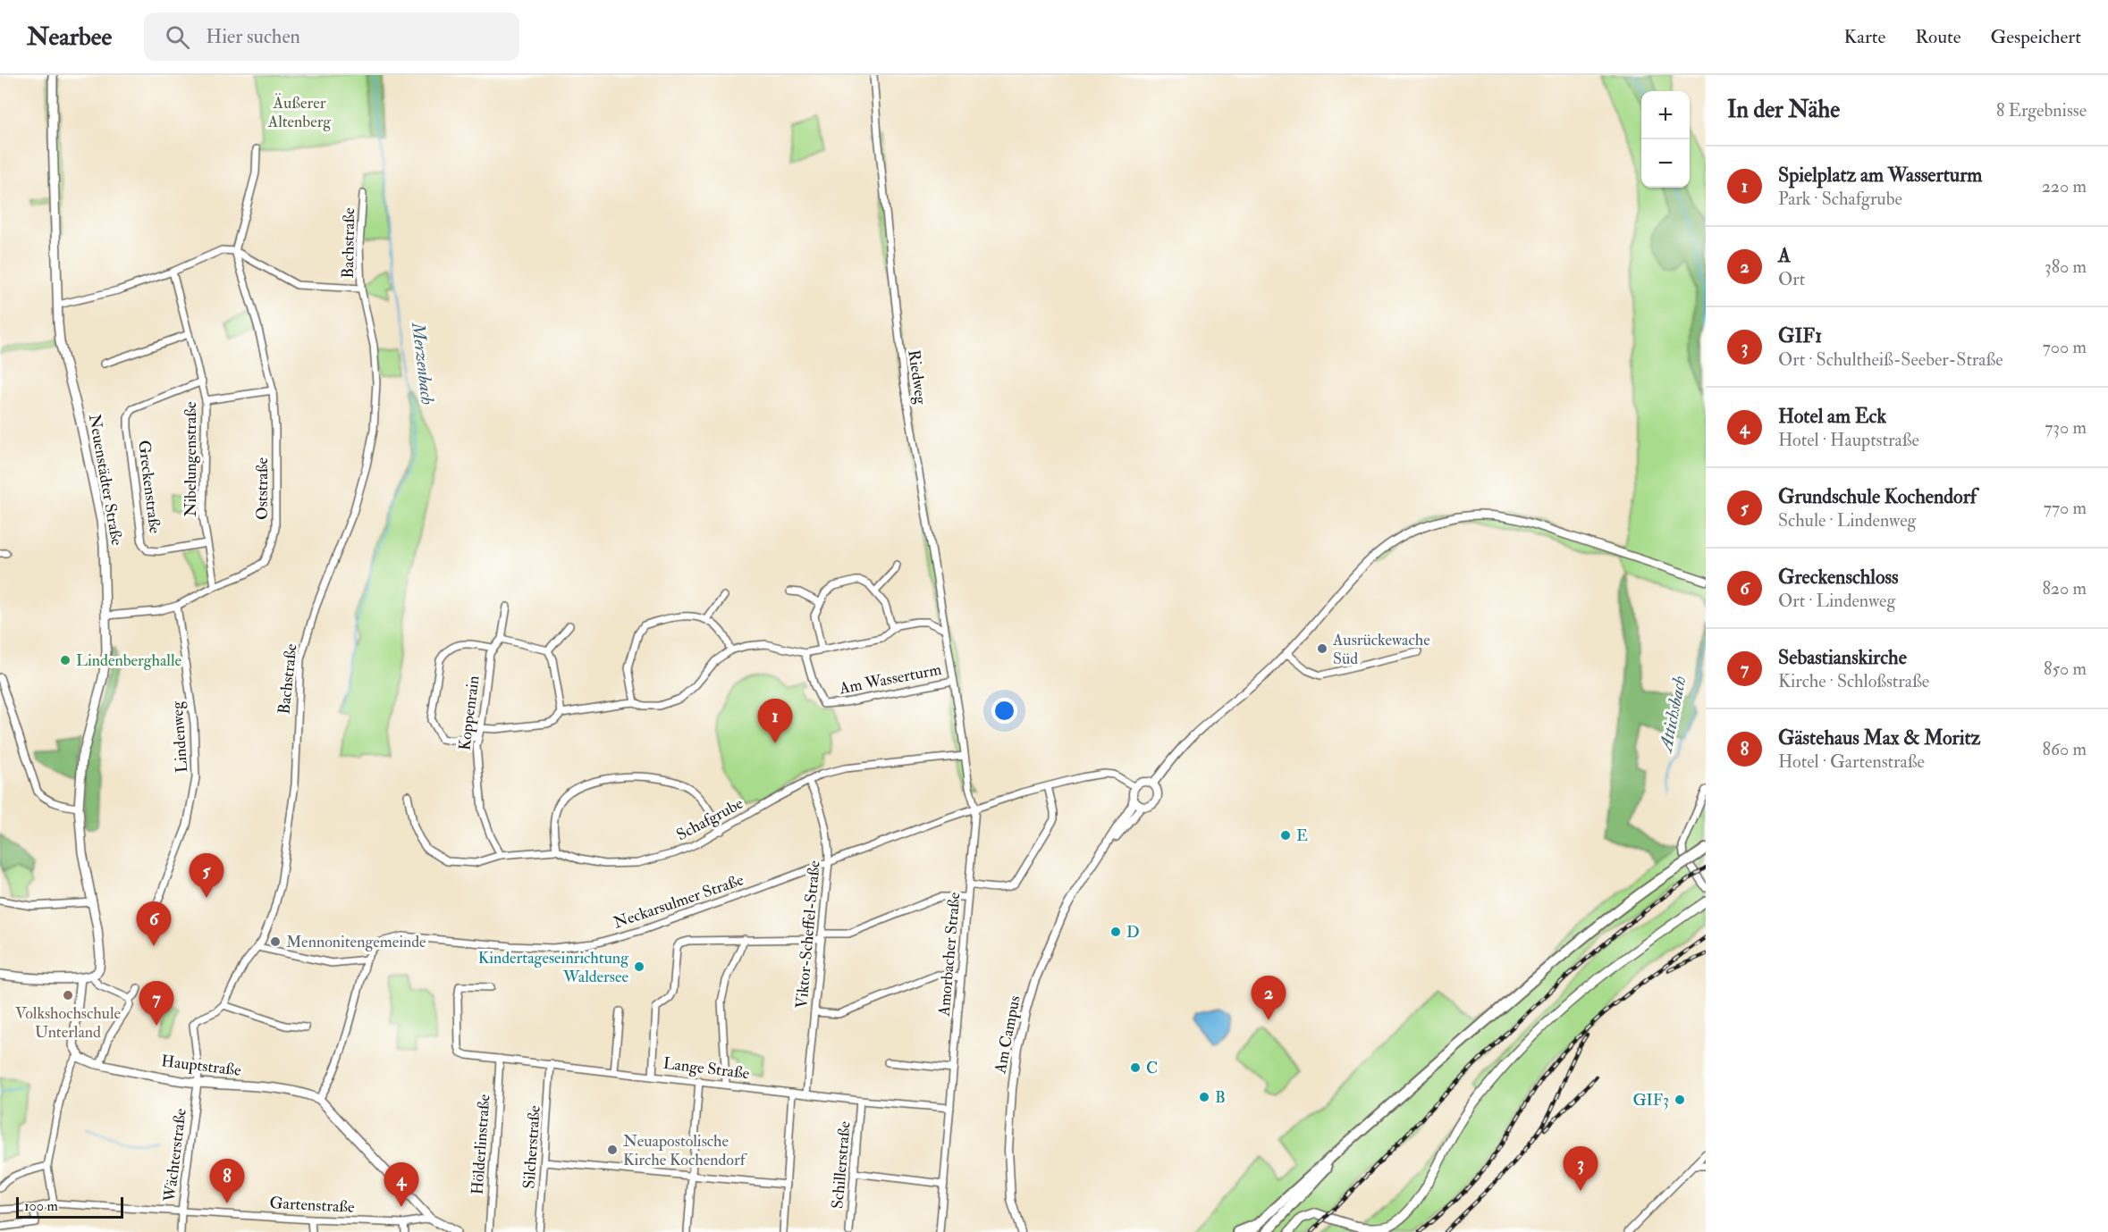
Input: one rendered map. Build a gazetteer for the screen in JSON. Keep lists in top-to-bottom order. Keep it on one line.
{"streets":{"main road":["Neuenstädter Straße","Hauptstraße"],"street":["Bachstraße","Riedweg","Nibelungenstraße","Greckenstraße","Oststraße","Am Wasserturm","Koppenrain","Lindenweg","Schafgrube","Neckarsulmer Straße","Viktor-Scheffel-Straße","Amorbacher Straße","Am Campus","Lange Straße","Hölderlinstraße","Silcherstraße","Wächterstraße","Schillerstraße","Gartenstraße"]},"crossings":[["Riedweg","Am Wasserturm"],["Riedweg","Amorbacher Straße"],["Nibelungenstraße","Greckenstraße"],["Nibelungenstraße","Oststraße"],["Neuenstädter Straße","Oststraße"],["Oststraße","Lindenweg"],["Am Wasserturm","Amorbacher Straße"],["Koppenrain","Schafgrube"],["Schafgrube","Viktor-Scheffel-Straße"],["Schafgrube","Amorbacher Straße"],["Neckarsulmer Straße","Viktor-Scheffel-Straße"],["Neckarsulmer Straße","Amorbacher Straße"],["Neckarsulmer Straße","Am Campus"],["Neckarsulmer Straße","Hauptstraße"],["Viktor-Scheffel-Straße","Lange Straße"],["Amorbacher Straße","Lange Straße"],["Hauptstraße","Wächterstraße"],["Lange Straße","Hölderlinstraße"],["Lange Straße","Silcherstraße"],["Lange Straße","Schillerstraße"],["Wächterstraße","Gartenstraße"]],"water":["Merzenbach","Attichsbach"],"parks":["Äußerer Altenberg"],"places":["Ausrückewache Süd","Lindenberghalle","E","D","Mennonitengemeinde","Kindertageseinrichtung Waldersee","Volkshochschule Unterland","C","B","GIF3","Neuapostolische Kirche Kochendorf"],"scale_bar":"100 m","page":{"header":"Nearbee","search":"Hier suchen","nav":["Karte","Route","Gespeichert"],"heading":["In der Nähe","8 Ergebnisse"],"map_buttons":["+","−"],"list":[{"mark":"1","name":"Spielplatz am Wasserturm","note":"Park · Schafgrube","value":"220 m"},{"mark":"2","name":"A","note":"Ort","value":"380 m"},{"mark":"3","name":"GIF1","note":"Ort · Schultheiß-Seeber-Straße","value":"700 m"},{"mark":"4","name":"Hotel am Eck","note":"Hotel · Hauptstraße","value":"730 m"},{"mark":"5","name":"Grundschule Kochendorf","note":"Schule · Lindenweg","value":"770 m"},{"mark":"6","name":"Greckenschloss","note":"Ort · Lindenweg","value":"820 m"},{"mark":"7","name":"Sebastianskirche","note":"Kirche · Schloßstraße","value":"850 m"},{"mark":"8","name":"Gästehaus Max & Moritz","note":"Hotel · Gartenstraße","value":"860 m"}],"pins":["1","5","6","2","7","3","8","4"],"scale":"100 m"}}
